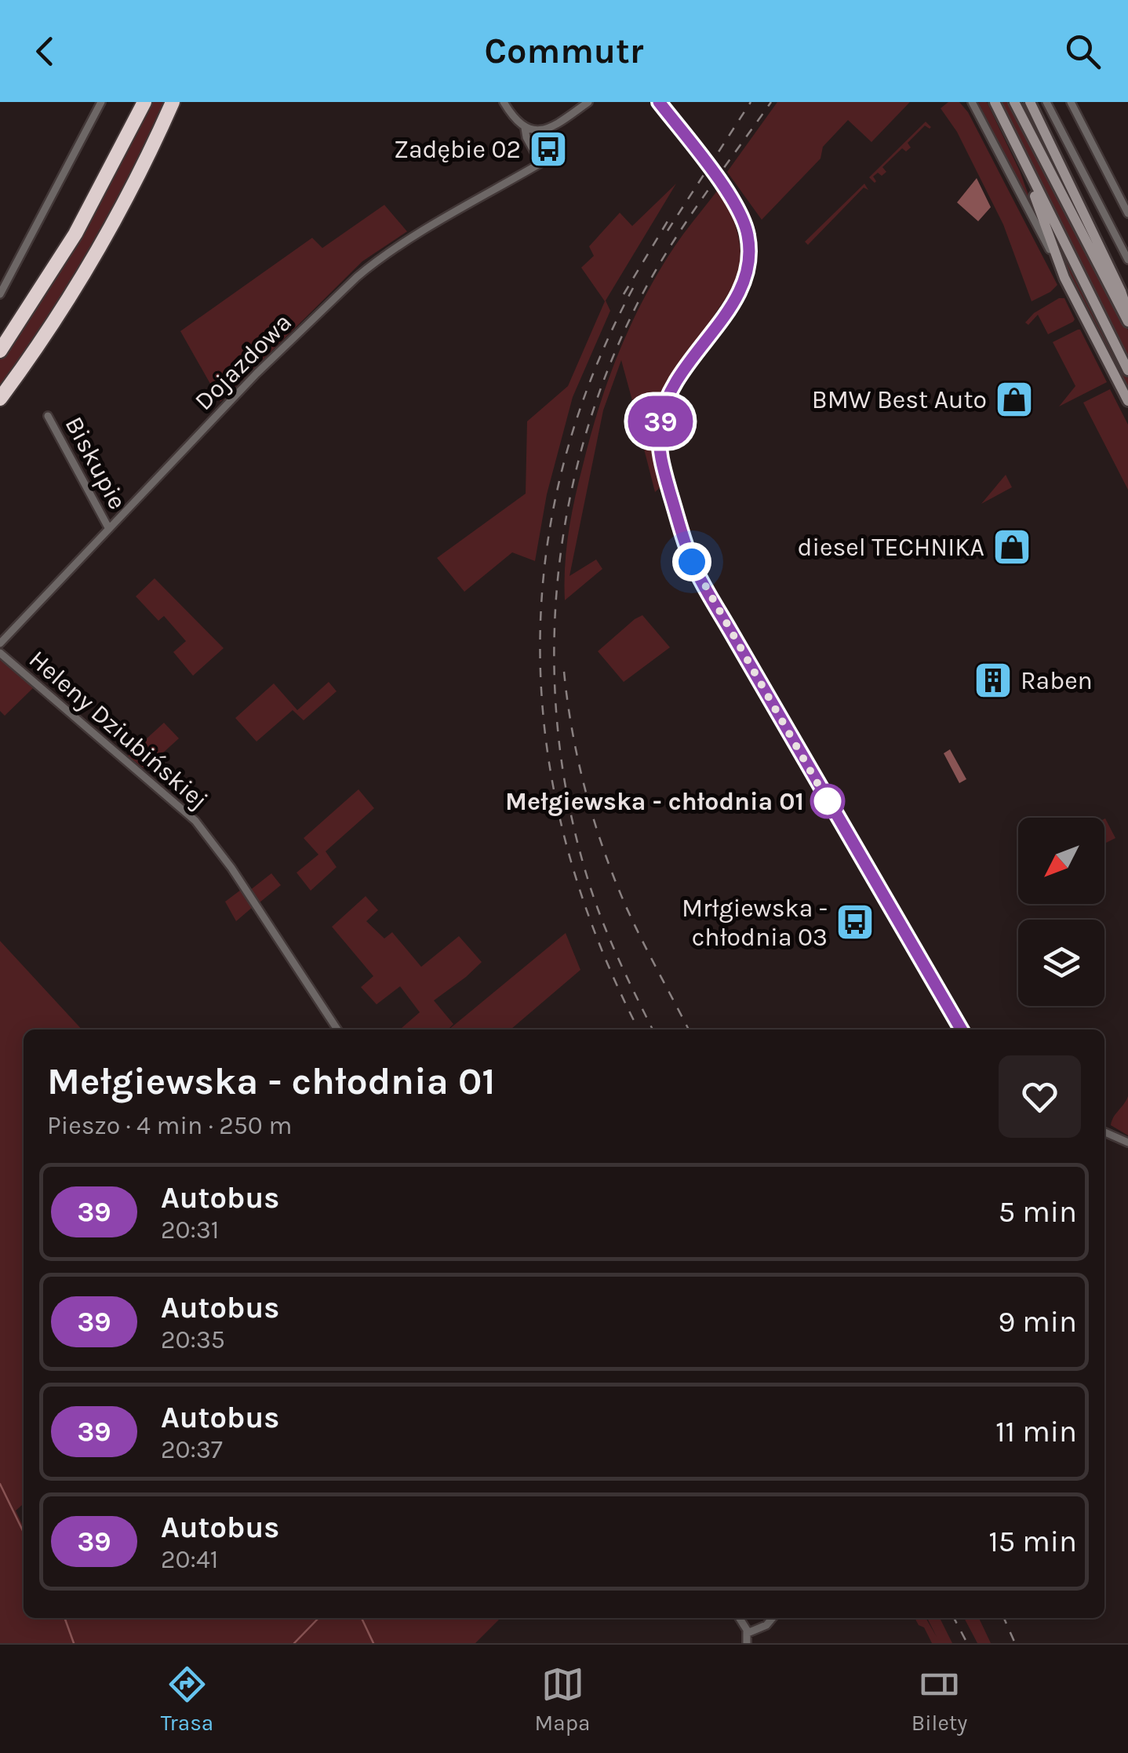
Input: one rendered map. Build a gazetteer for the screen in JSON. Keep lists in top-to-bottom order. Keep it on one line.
{"streets":{"street":["Dojazdowa","Biskupie","Heleny Dziubińskiej"]},"crossings":[["Dojazdowa","Biskupie"]],"places":{"bus stop":["Zadębie 02","Mrłgiewska - chłodnia 03"],"shop":["BMW Best Auto","diesel TECHNIKA"],"building":["Raben"],"other":["Mełgiewska - chłodnia 01"]},"lines":["bus line 39"],"north":"bottom left","page":{"header":"Commutr","on_map":"39","heading":["Mełgiewska - chłodnia 01","Pieszo · 4 min · 250 m"],"list":[{"mark":"39","name":"Autobus","note":"20:31","value":"5 min"},{"mark":"39","name":"Autobus","note":"20:35","value":"9 min"},{"mark":"39","name":"Autobus","note":"20:37","value":"11 min"},{"mark":"39","name":"Autobus","note":"20:41","value":"15 min"}],"tabs":["Trasa","Mapa","Bilety"]}}
